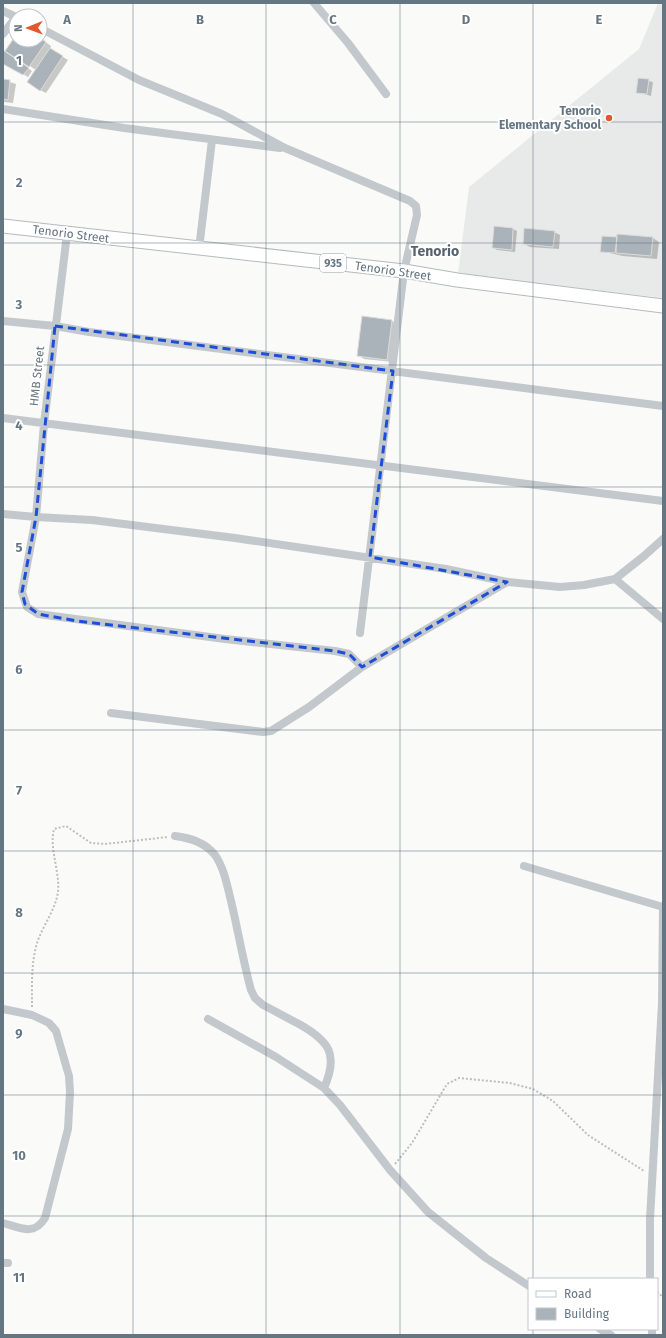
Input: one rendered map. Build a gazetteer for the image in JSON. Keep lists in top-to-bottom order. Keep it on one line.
{"streets":{"main road":["Tenorio Street","935"],"street":["HMB Street"]},"crossings":[["Tenorio Street","HMB Street"]],"districts":["Tenorio"],"places":["Tenorio Elementary School"],"legend":["Road","Building"],"north":"left","grid":{"columns":["A","B","C","D","E"],"rows":["1","2","3","4","5","6","7","8","9","10","11"]}}
